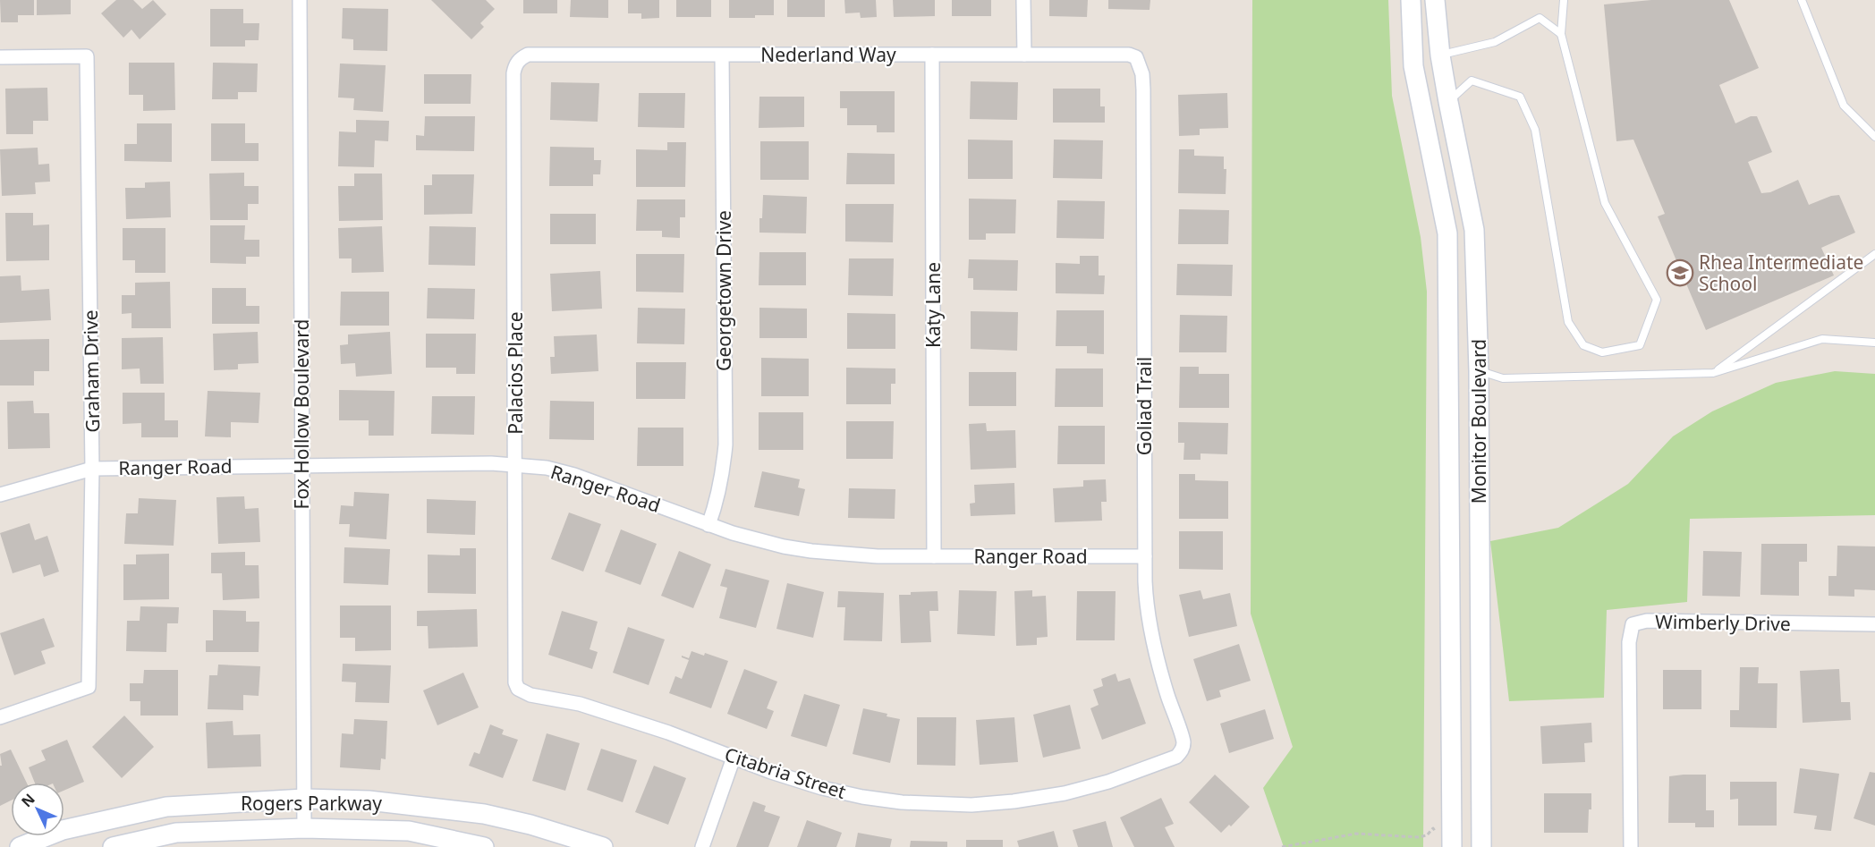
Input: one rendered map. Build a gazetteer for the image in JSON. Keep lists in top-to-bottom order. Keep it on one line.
{"streets":{"street":["Nederland Way","Georgetown Drive","Katy Lane","Graham Drive","Palacios Place","Goliad Trail","Fox Hollow Boulevard","Monitor Boulevard","Ranger Road","Wimberly Drive","Citabria Street","Rogers Parkway"]},"crossings":[["Nederland Way","Georgetown Drive"],["Nederland Way","Katy Lane"],["Nederland Way","Palacios Place"],["Nederland Way","Goliad Trail"],["Georgetown Drive","Ranger Road"],["Katy Lane","Ranger Road"],["Graham Drive","Ranger Road"],["Palacios Place","Ranger Road"],["Palacios Place","Citabria Street"],["Goliad Trail","Ranger Road"],["Goliad Trail","Citabria Street"],["Fox Hollow Boulevard","Ranger Road"],["Fox Hollow Boulevard","Rogers Parkway"]],"places":{"school or university":["Rhea Intermediate School"]},"north":"top left"}
